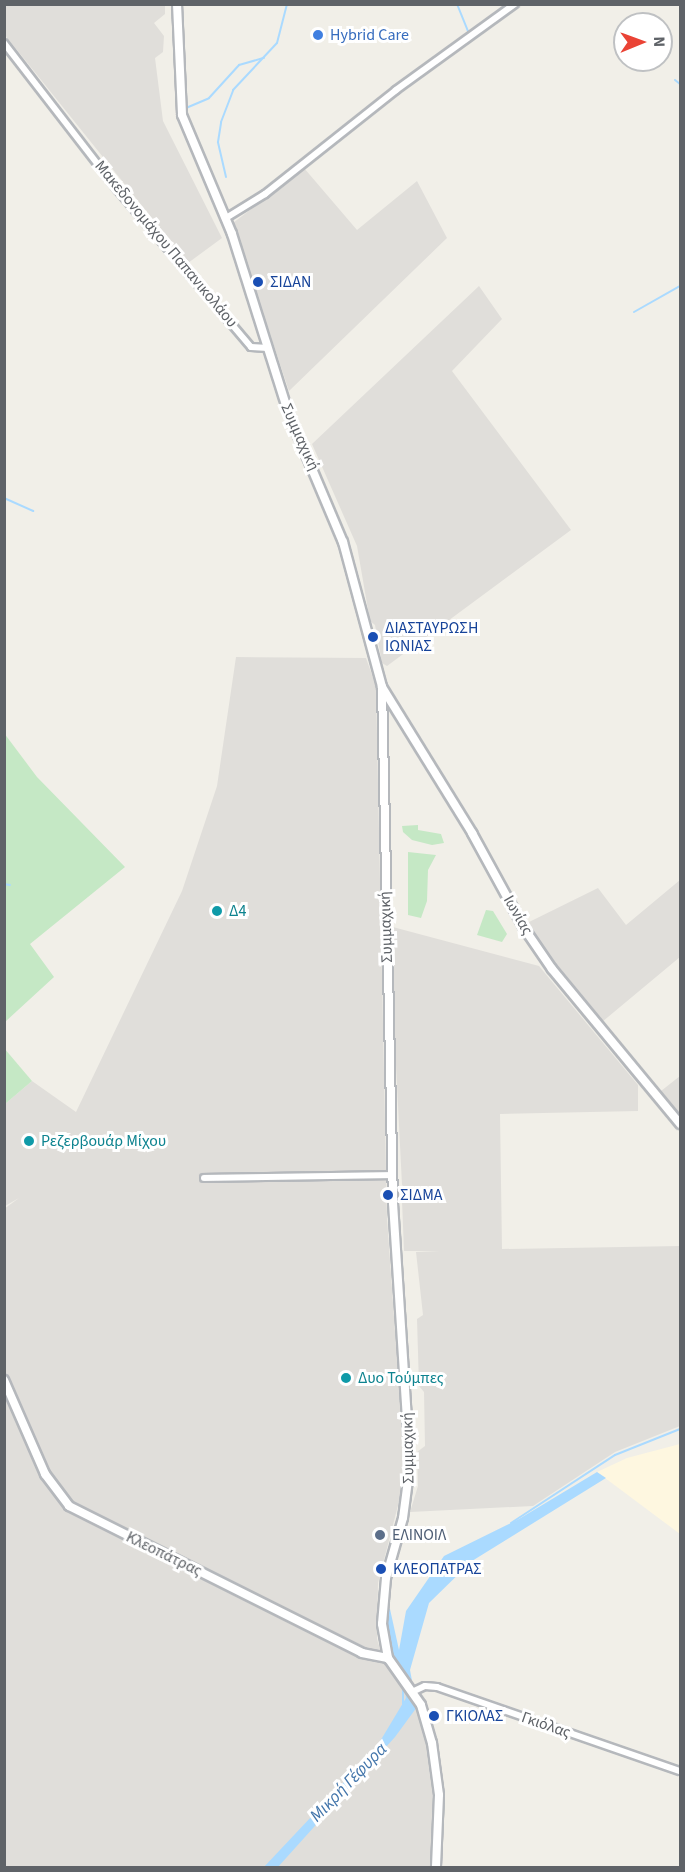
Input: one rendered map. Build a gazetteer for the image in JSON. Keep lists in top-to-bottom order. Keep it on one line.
{"streets":{"street":["Μακεδονομάχου Παπανικολάου","Συμμαχική","Ιωνίας","Κλεοπάτρας","Γκιόλας"]},"crossings":[["Μακεδονομάχου Παπανικολάου","Συμμαχική"],["Συμμαχική","Ιωνίας"],["Συμμαχική","Κλεοπάτρας"],["Συμμαχική","Γκιόλας"]],"water":["Μικρή Γέφυρα"],"places":["Hybrid Care","ΣΙΔΑΝ","ΔΙΑΣΤΑΥΡΩΣΗ ΙΩΝΙΑΣ","Δ4","Ρεζερβουάρ Μίχου","ΣΙΔΜΑ","Δυο Τούμπες","ΕΛΙΝΟΙΛ","ΚΛΕΟΠΑΤΡΑΣ","ΓΚΙΟΛΑΣ"],"north":"right"}
